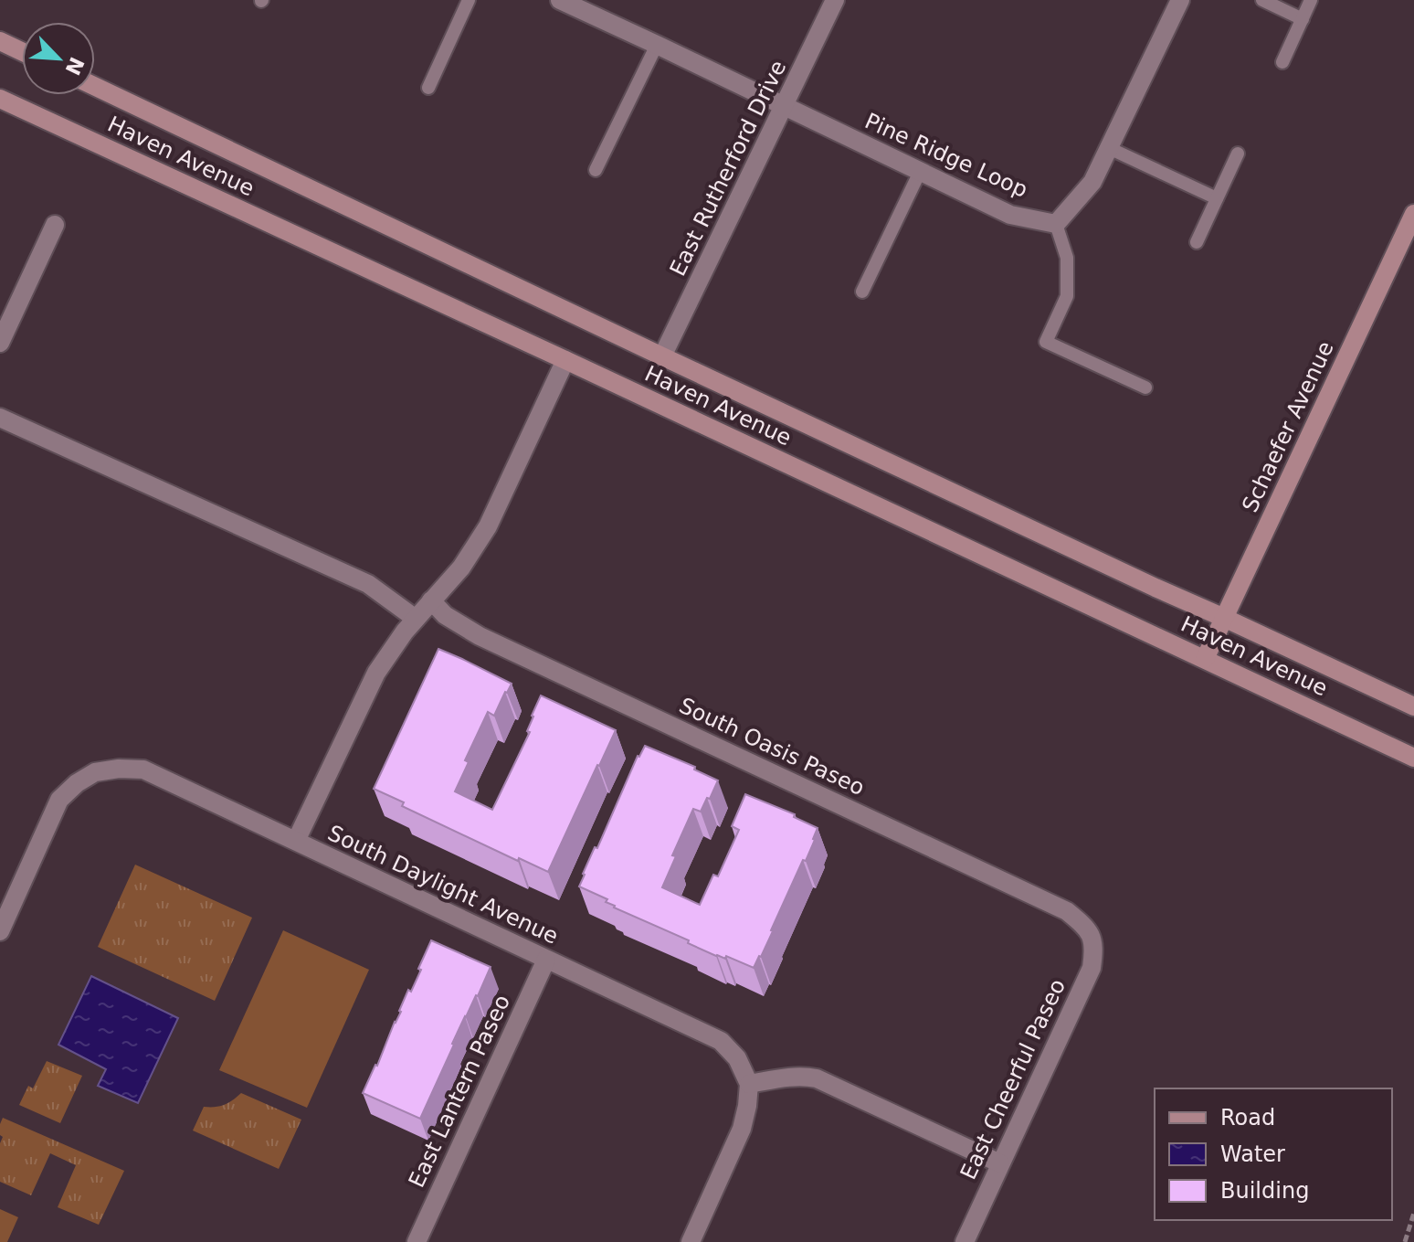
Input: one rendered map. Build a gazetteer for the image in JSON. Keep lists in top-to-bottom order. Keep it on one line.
{"streets":{"main road":["Haven Avenue","Schaefer Avenue"],"street":["Pine Ridge Loop","East Rutherford Drive","South Oasis Paseo","South Daylight Avenue","East Cheerful Paseo","East Lantern Paseo"]},"crossings":[["Pine Ridge Loop","East Rutherford Drive"],["Haven Avenue","East Rutherford Drive"],["Haven Avenue","Schaefer Avenue"],["South Oasis Paseo","East Cheerful Paseo"],["South Daylight Avenue","East Lantern Paseo"]],"legend":["Road","Water","Building"],"north":"bottom right"}
